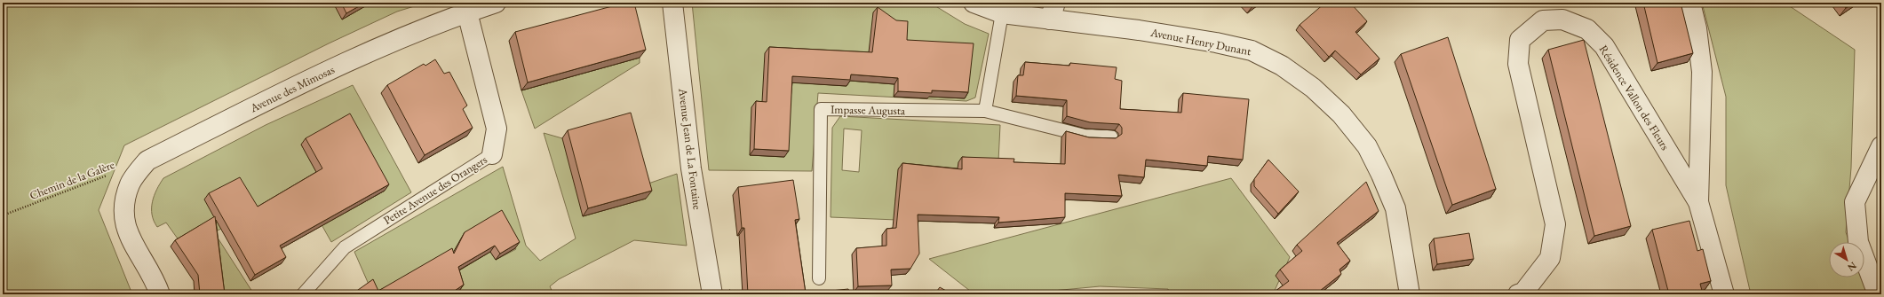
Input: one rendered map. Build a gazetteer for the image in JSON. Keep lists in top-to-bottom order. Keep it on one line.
{"streets":{"street":["Avenue Henry Dunant","Avenue des Mimosas","Résidence Vallon des Fleurs","Avenue Jean de La Fontaine","Petite Avenue des Orangers"],"lane":["Impasse Augusta"],"path":["Chemin de la Galère"]},"crossings":[["Avenue des Mimosas","Petite Avenue des Orangers"]],"north":"bottom right"}
